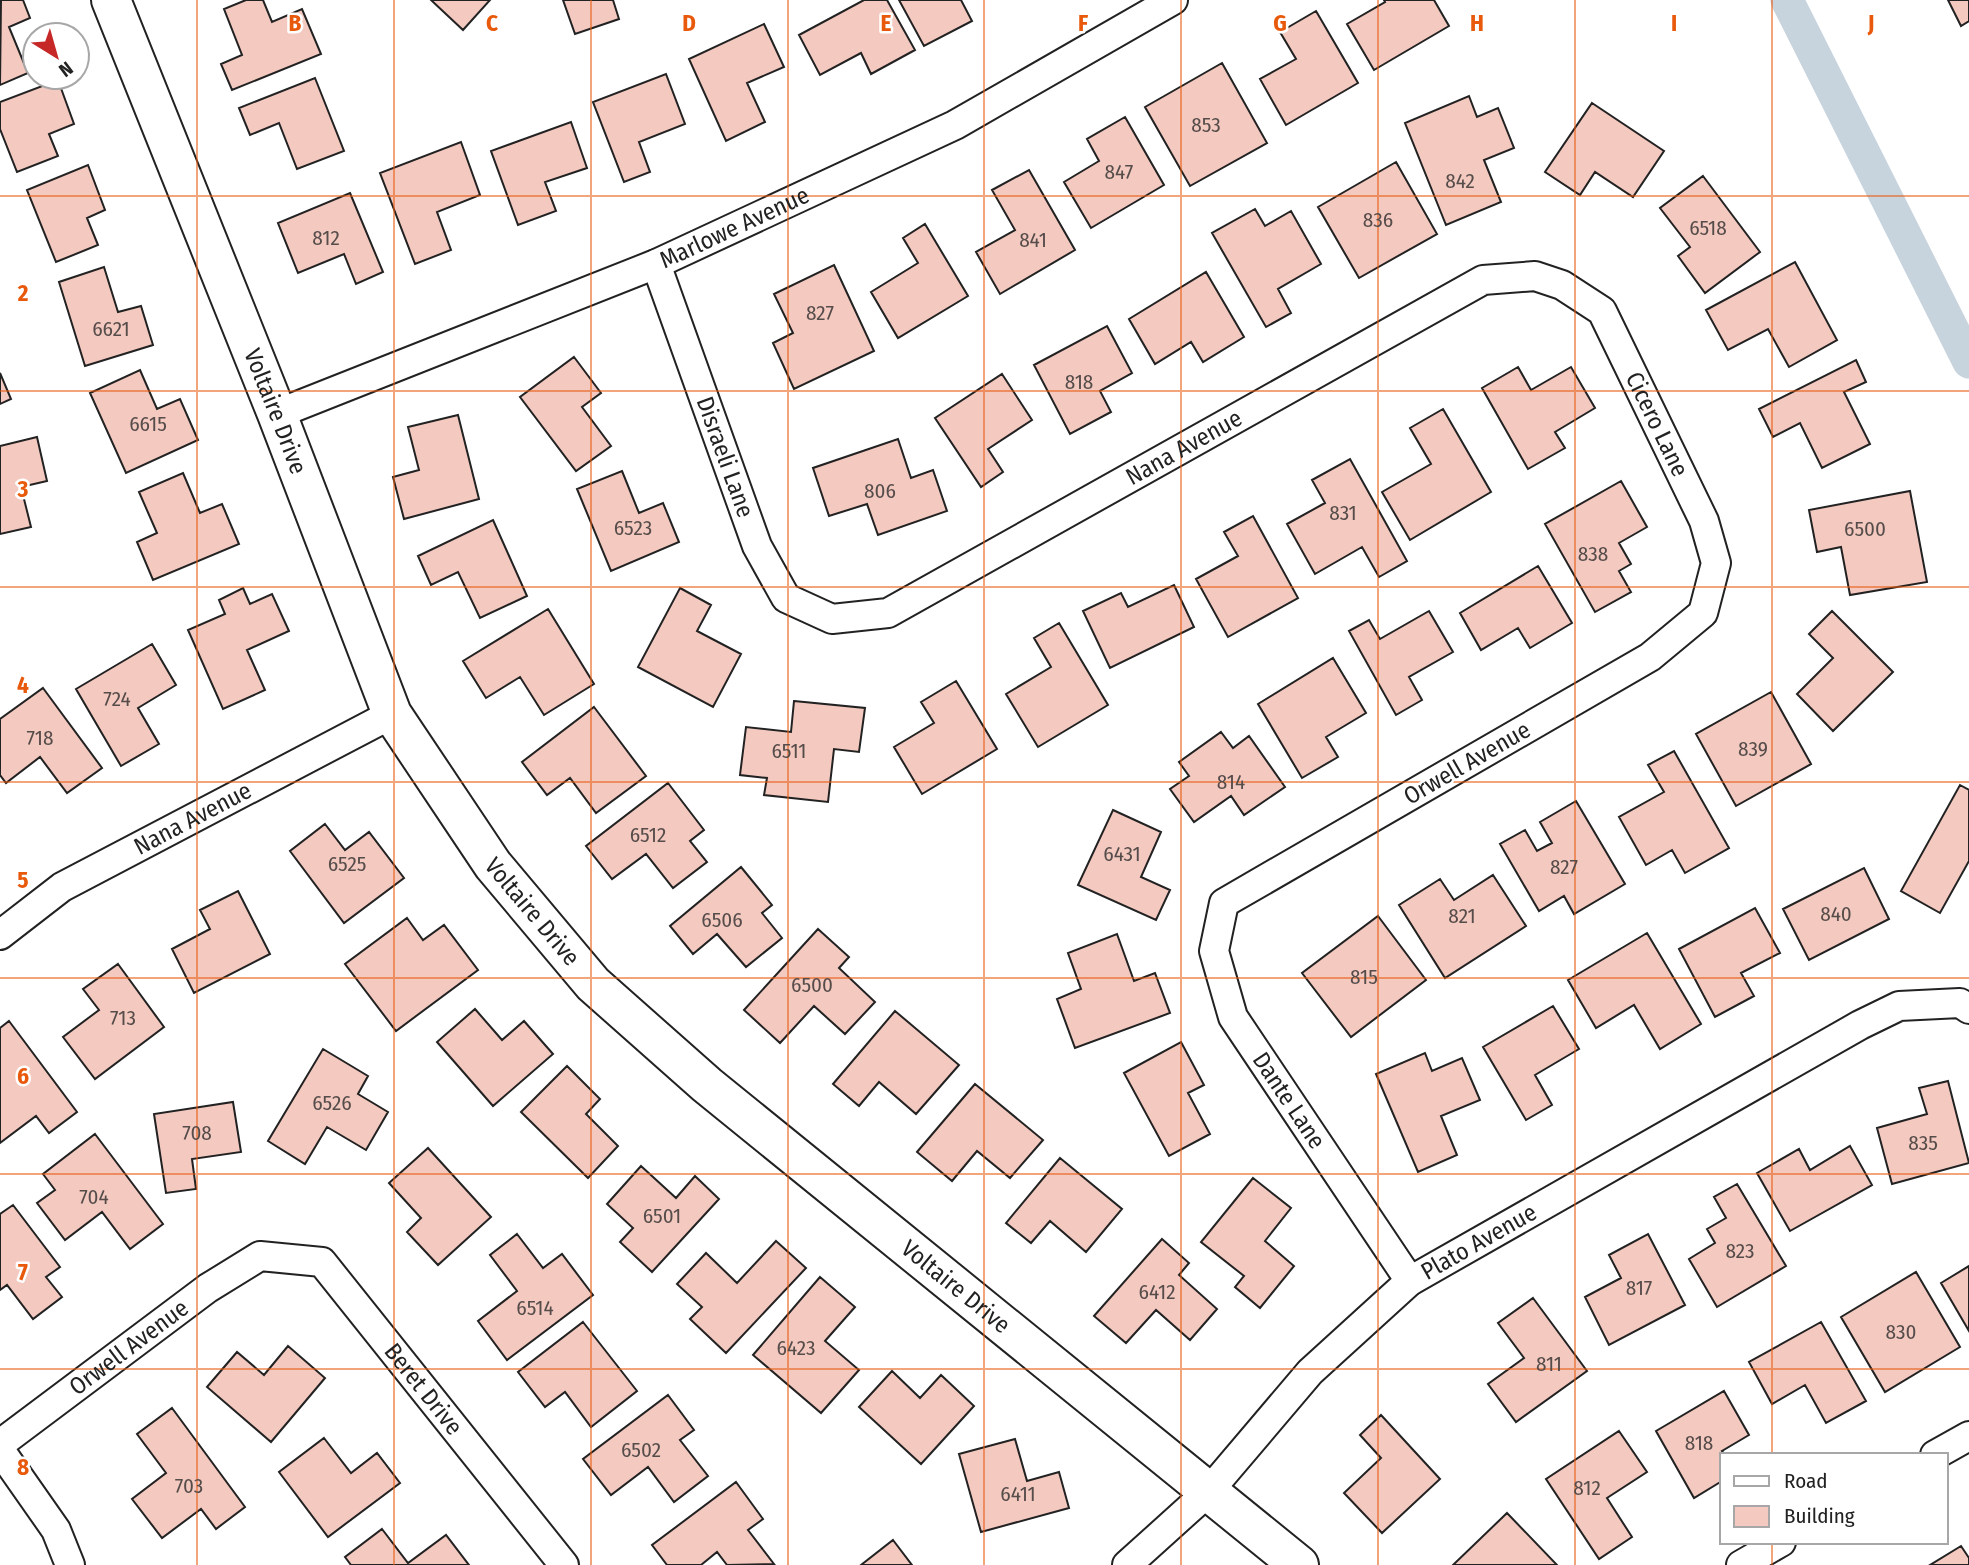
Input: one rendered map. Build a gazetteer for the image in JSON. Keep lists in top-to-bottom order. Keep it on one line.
{"streets":{"street":["Marlowe Avenue","Voltaire Drive","Cicero Lane","Nana Avenue","Disraeli Lane","Orwell Avenue","Dante Lane","Plato Avenue","Beret Drive"]},"crossings":[["Marlowe Avenue","Voltaire Drive"],["Marlowe Avenue","Disraeli Lane"],["Voltaire Drive","Nana Avenue"],["Voltaire Drive","Plato Avenue"],["Cicero Lane","Nana Avenue"],["Cicero Lane","Orwell Avenue"],["Nana Avenue","Disraeli Lane"],["Orwell Avenue","Dante Lane"],["Orwell Avenue","Beret Drive"],["Dante Lane","Plato Avenue"]],"house_numbers":["853","847","842","836","6518","812","841","827","6621","818","6615","806","831","6523","6500","838","724","718","839","6511","814","6512","6431","6525","827","840","821","6506","815","6500","713","6526","708","835","704","6501","823","817","6412","6514","830","6423","811","818","6502","703","812","6411"],"legend":["Road","Building"],"north":"bottom right","grid":{"columns":["B","C","D","E","F","G","H","I","J"],"rows":["2","3","4","5","6","7","8"]}}
